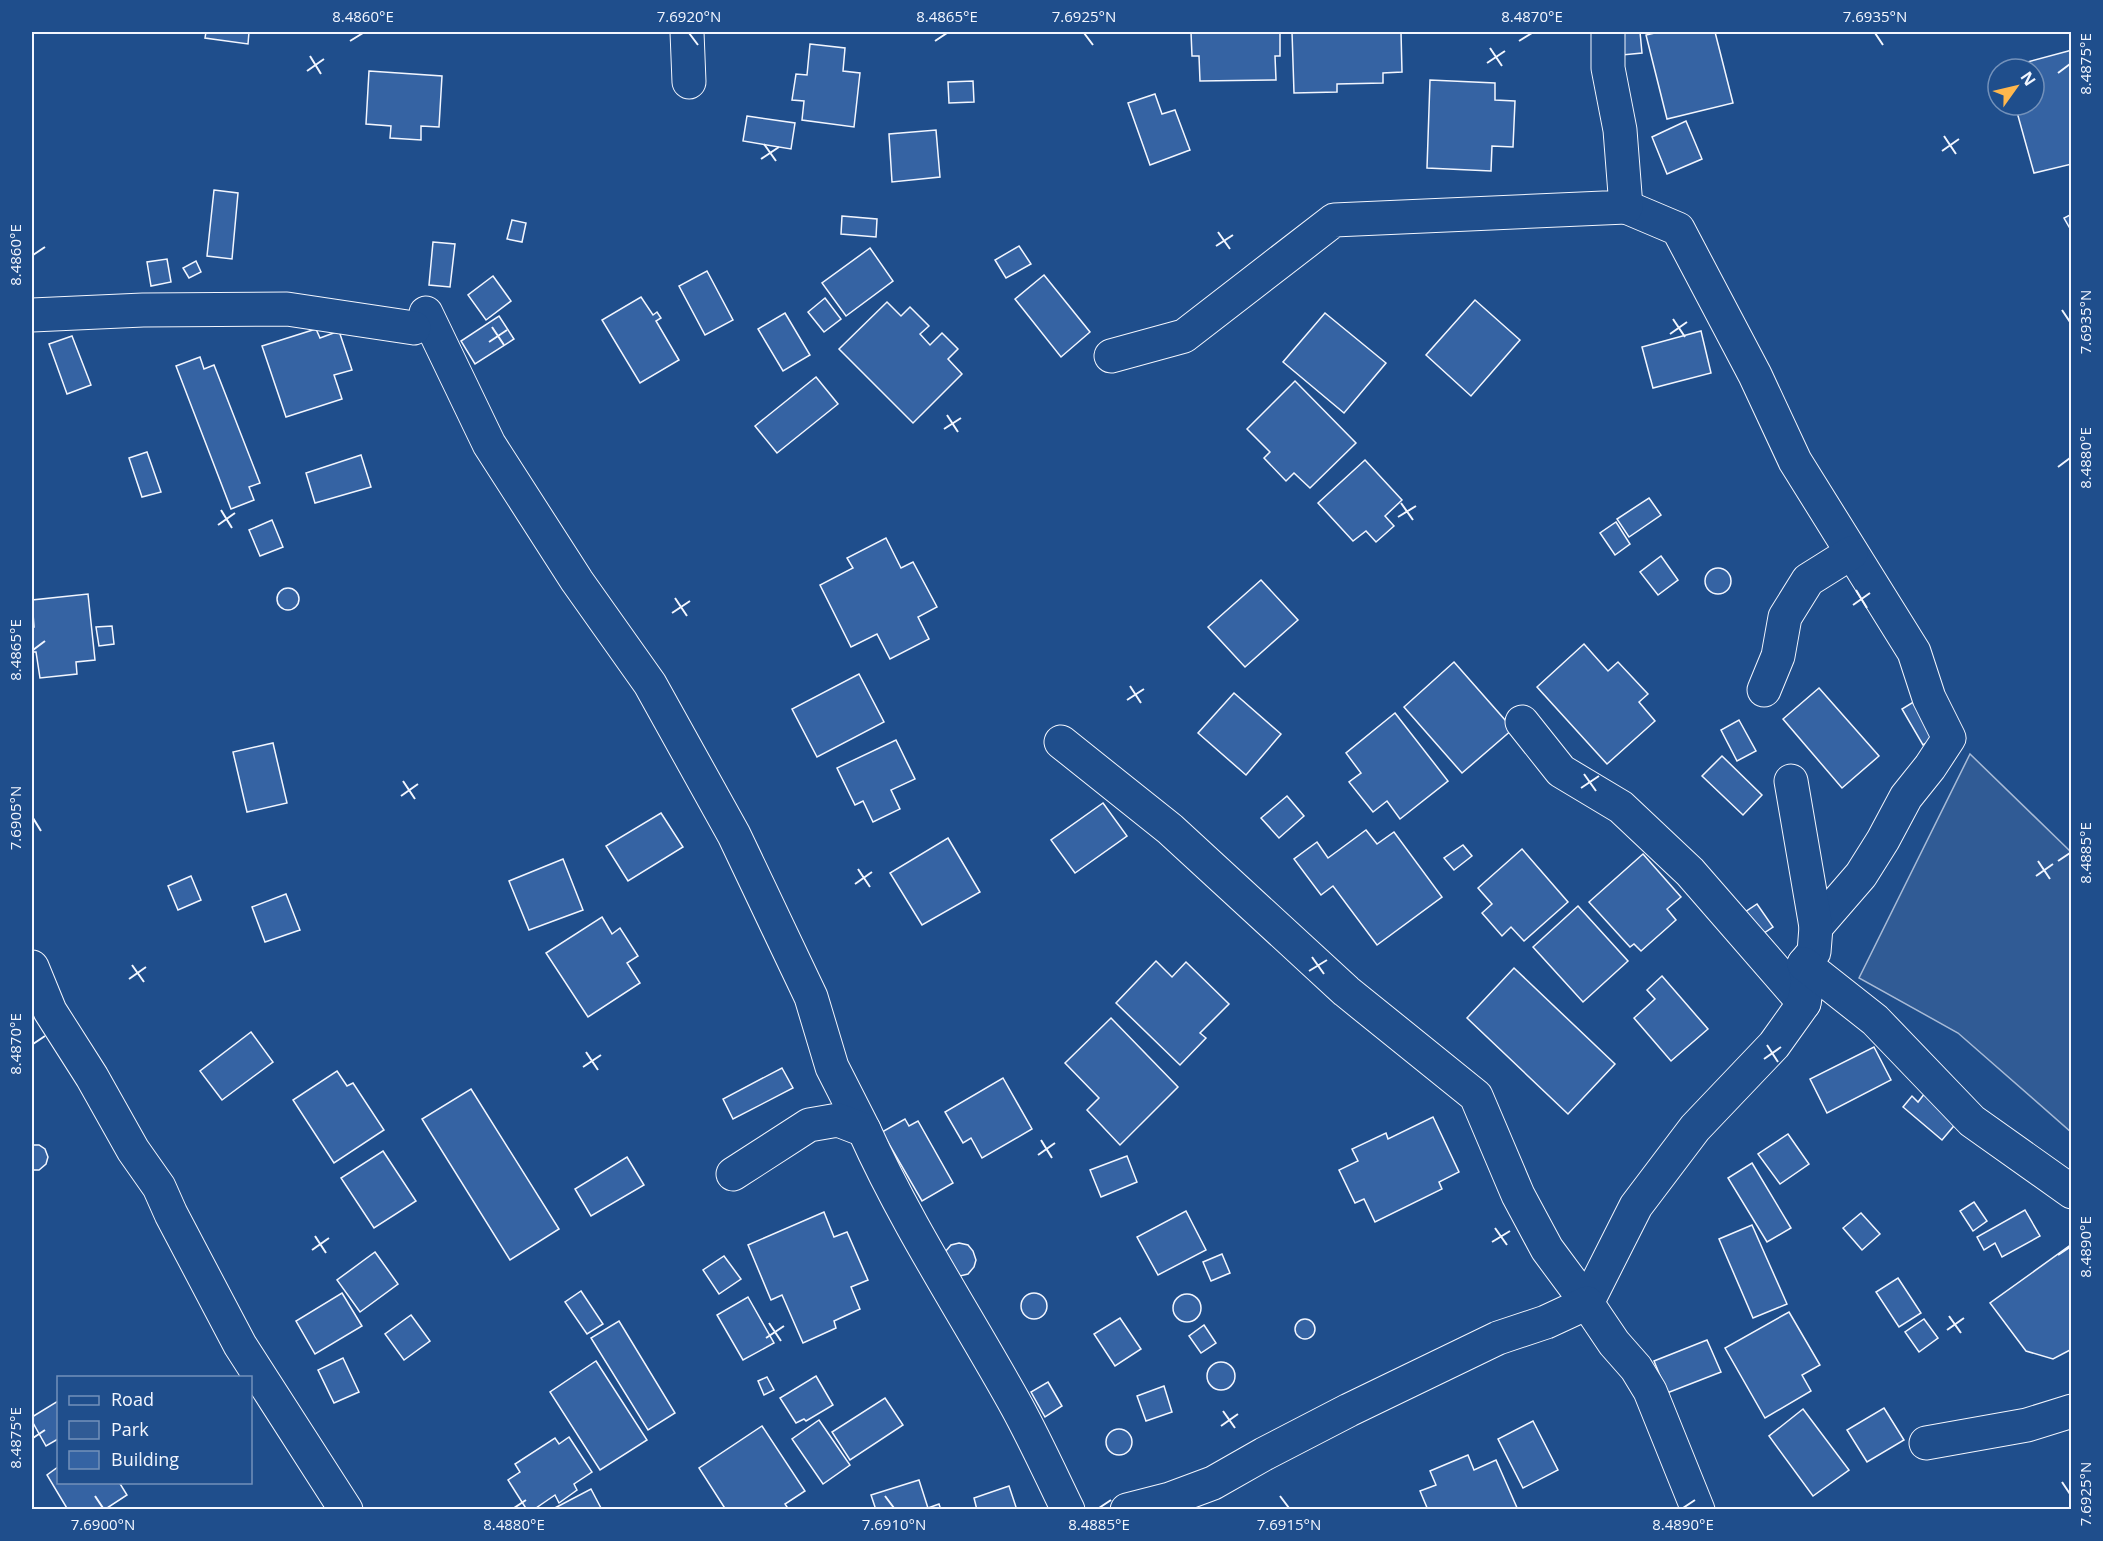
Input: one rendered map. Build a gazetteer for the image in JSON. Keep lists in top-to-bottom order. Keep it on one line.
{"legend":["Road","Park","Building"],"north":"top right","coordinates":["8.4860°E","7.6920°N","8.4865°E","7.6925°N","8.4870°E","7.6935°N","8.4875°E","8.4880°E","7.6905°N","8.4885°E","8.4890°E","7.6900°N","7.6910°N","7.6915°N"]}
